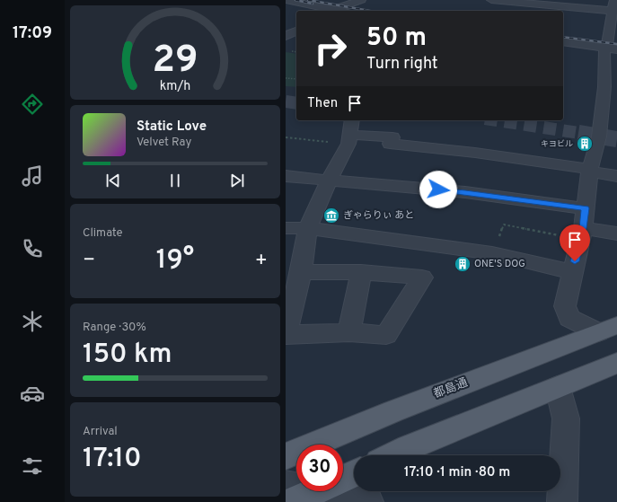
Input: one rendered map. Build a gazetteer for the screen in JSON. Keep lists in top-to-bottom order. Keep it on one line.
{"streets":{"main road":["都島通"]},"places":{"building":["キヨビル","ONE'S DOG"],"museum":["ぎゃらりぃ あと"]},"page":{"tabs":"17:09","turn":["50 m","Turn right"],"then":"Then","song":["Static Love","Velvet Ray"],"tile":["Climate",["Range · 30%","150 km"],["Arrival","17:10"]],"heat":["−","19°","+"],"limit":"30","trip":"17:10 · 1 min · 80 m","gauge":["29","km/h"]}}
